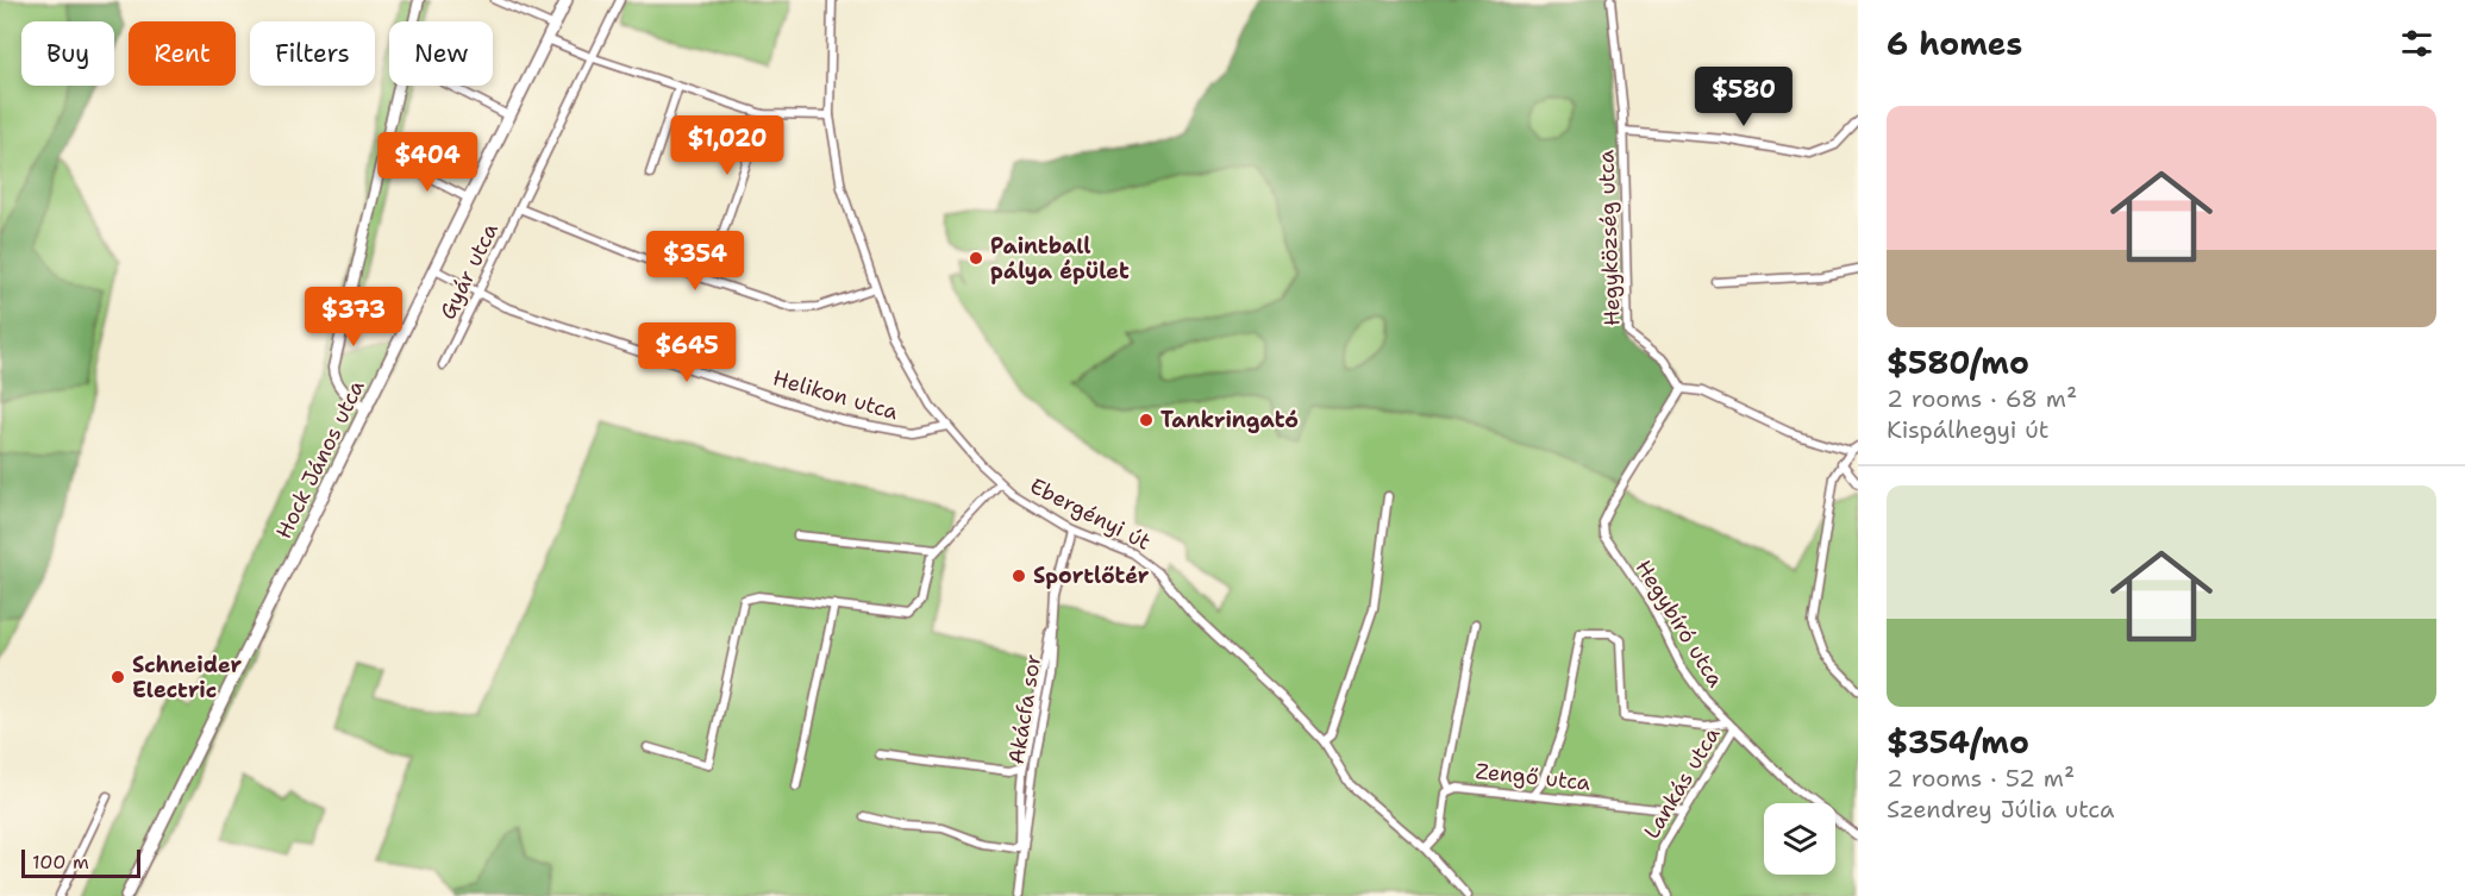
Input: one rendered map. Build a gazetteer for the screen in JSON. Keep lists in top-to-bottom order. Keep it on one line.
{"streets":{"main road":["Hock János utca"],"street":["Hegyközség utca","Gyár utca","Helikon utca","Ebergényi út","Hegybíró utca","Akácfa sor","Zengő utca","Lankás utca"]},"crossings":[["Hegyközség utca","Hegybíró utca"],["Gyár utca","Helikon utca"],["Helikon utca","Hock János utca"],["Helikon utca","Ebergényi út"],["Ebergényi út","Akácfa sor"],["Ebergényi út","Zengő utca"],["Hegybíró utca","Lankás utca"],["Zengő utca","Lankás utca"]],"places":["Paintball pálya épület","Tankringató","Sportlőtér","Schneider Electric"],"scale_bar":"100 m","page":{"heading":"6 homes","chip":["Buy","Rent","Filters","New"],"price":["$580","$1,020","$404","$354","$373","$645"],"list":[{"name":"$580/mo","note":"2 rooms · 68 m² · Kispálhegyi út"},{"name":"$354/mo","note":"2 rooms · 52 m² · Szendrey Júlia utca"}],"scale":"100 m"}}
